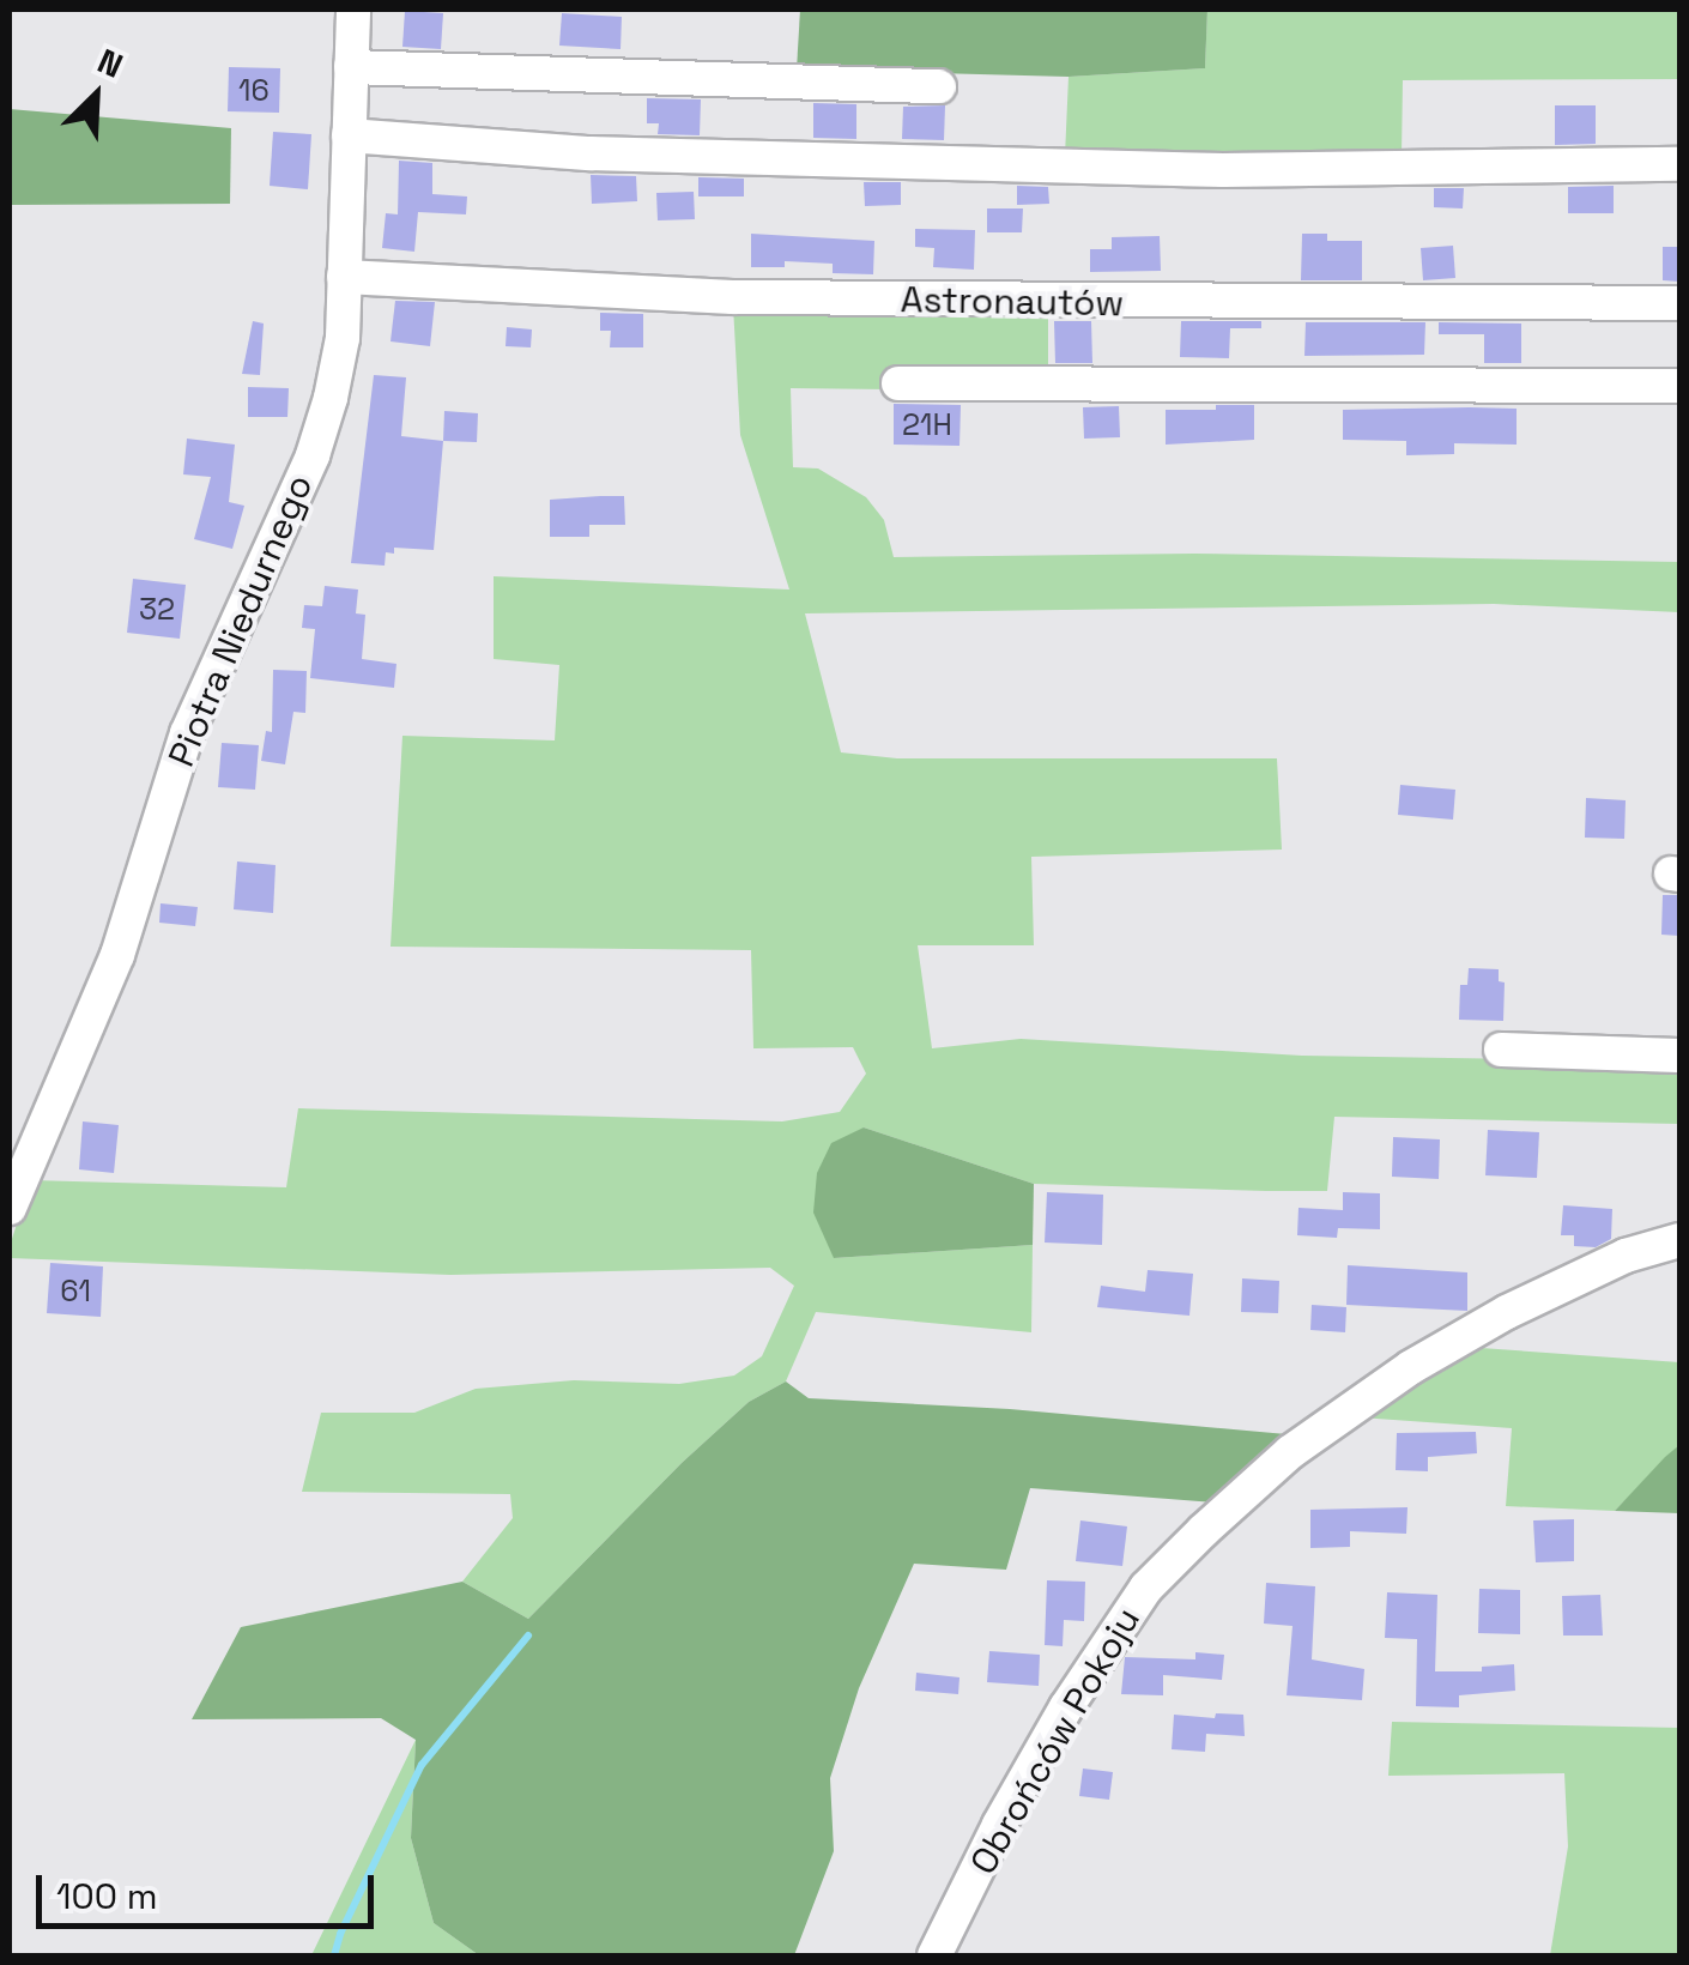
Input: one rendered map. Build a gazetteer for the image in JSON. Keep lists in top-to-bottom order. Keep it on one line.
{"streets":{"street":["Astronautów","Piotra Niedurnego","Obrońców Pokoju"]},"crossings":[["Astronautów","Piotra Niedurnego"]],"house_numbers":["16","21H","32","61"],"scale_bar":"100 m","north":"top right"}
